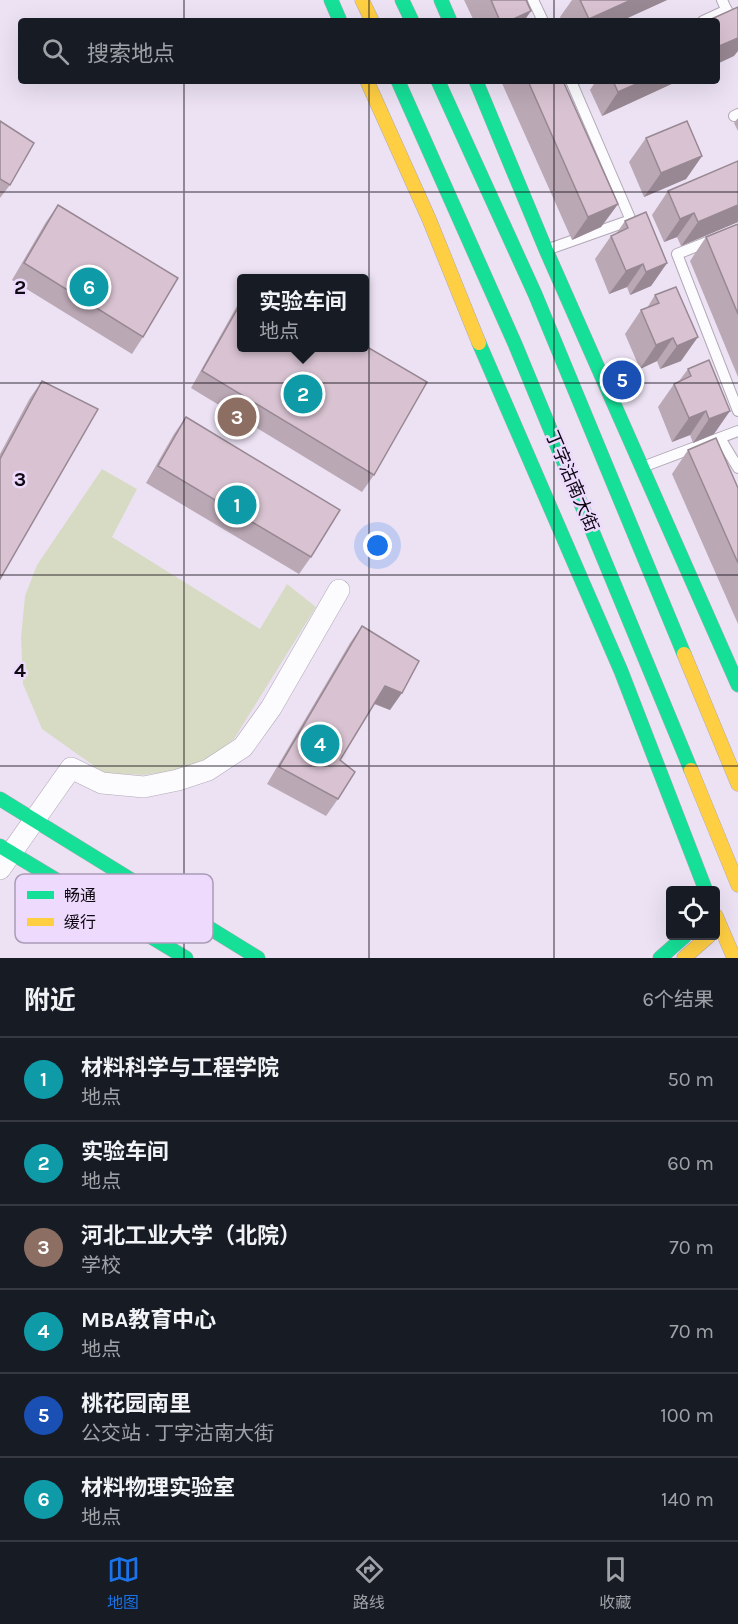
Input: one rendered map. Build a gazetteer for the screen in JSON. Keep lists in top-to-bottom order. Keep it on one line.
{"streets":{"main road":["丁字沽南大街"]},"legend":["畅通","缓行"],"page":{"search":"搜索地点","pins":["6","5","2","3","1","4"],"popup":["实验车间","地点"],"heading":["附近","6个结果"],"list":[{"mark":"1","name":"材料科学与工程学院","note":"地点","value":"50 m"},{"mark":"2","name":"实验车间","note":"地点","value":"60 m"},{"mark":"3","name":"河北工业大学（北院）","note":"学校","value":"70 m"},{"mark":"4","name":"MBA教育中心","note":"地点","value":"70 m"},{"mark":"5","name":"桃花园南里","note":"公交站 · 丁字沽南大街","value":"100 m"},{"mark":"6","name":"材料物理实验室","note":"地点","value":"140 m"}],"nav":["地图","路线","收藏"]},"grid":{"rows":["2","3","4"]}}
